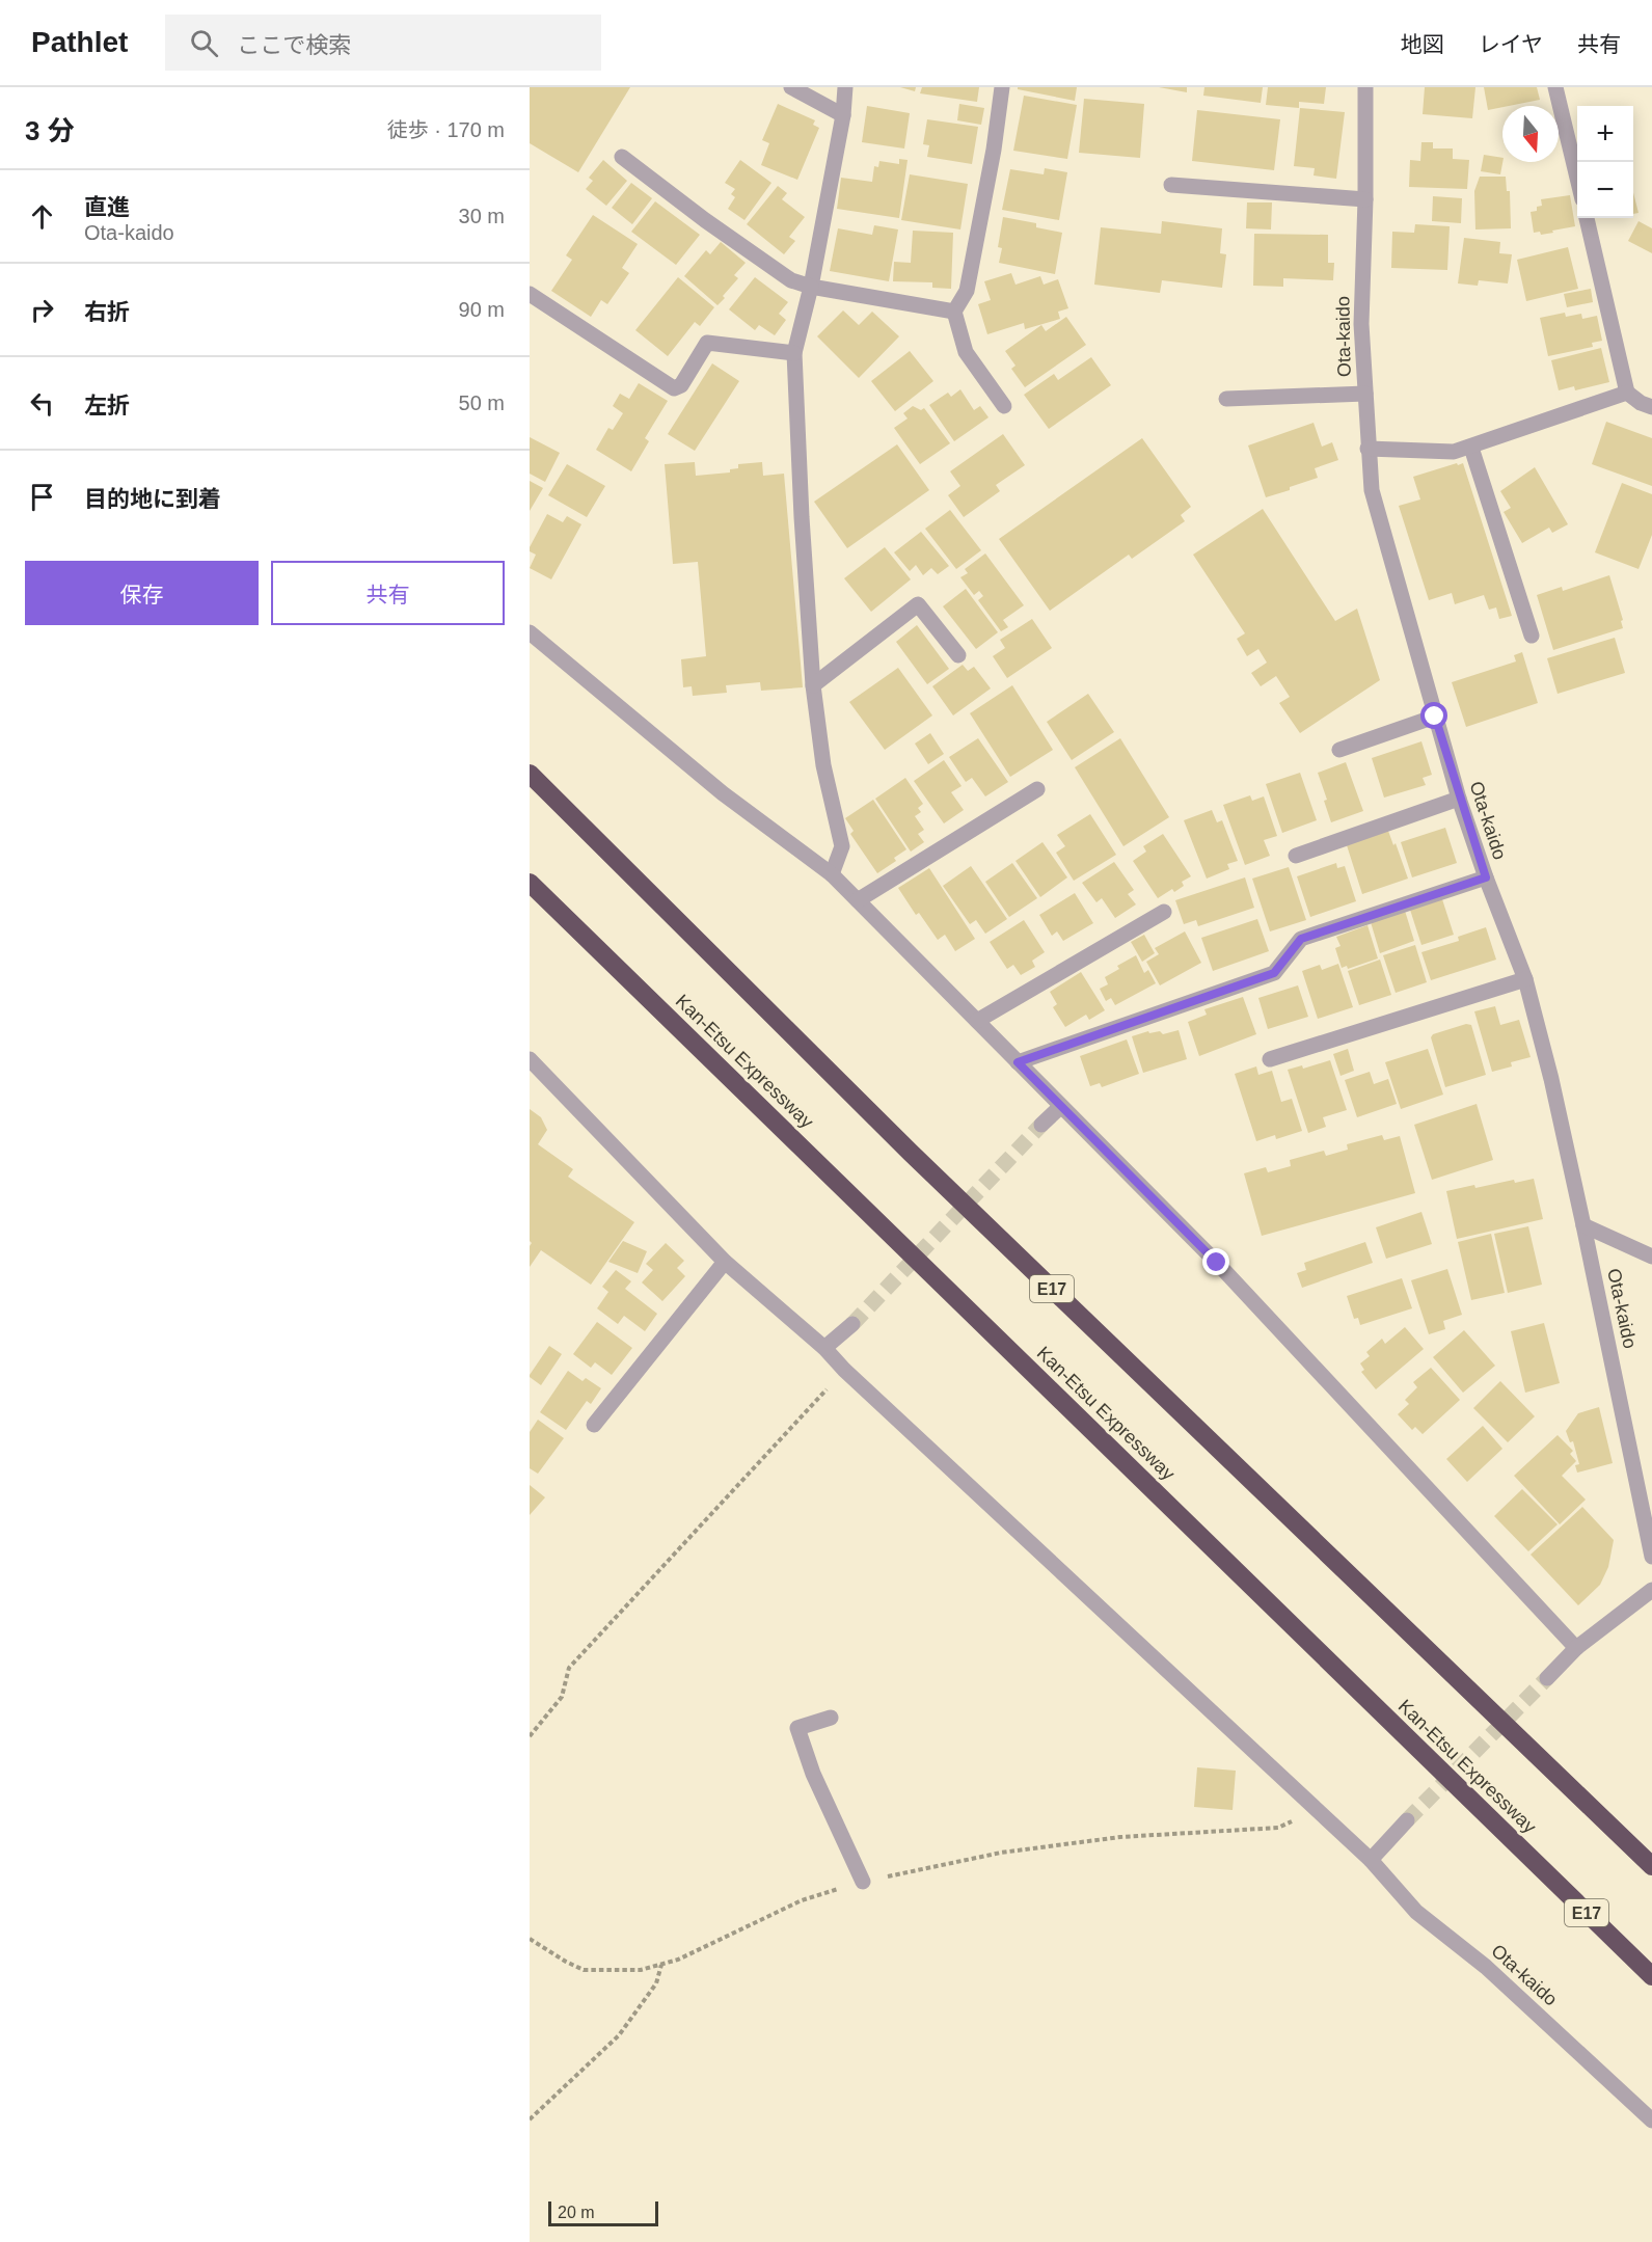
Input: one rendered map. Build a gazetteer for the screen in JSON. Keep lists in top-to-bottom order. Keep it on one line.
{"streets":{"highway":["Kan-Etsu Expressway","E17"],"street":["Ota-kaido"]},"scale_bar":"20 m","north":"bottom","page":{"header":"Pathlet","search":"ここで検索","nav":["地図","レイヤ","共有"],"heading":["3 分","徒歩 · 170 m"],"map_buttons":["+","−"],"list":[["直進","Ota-kaido","30 m"],["右折","90 m"],["左折","50 m"],"目的地に到着"],"buttons":["保存","共有"],"scale":"20 m"}}
